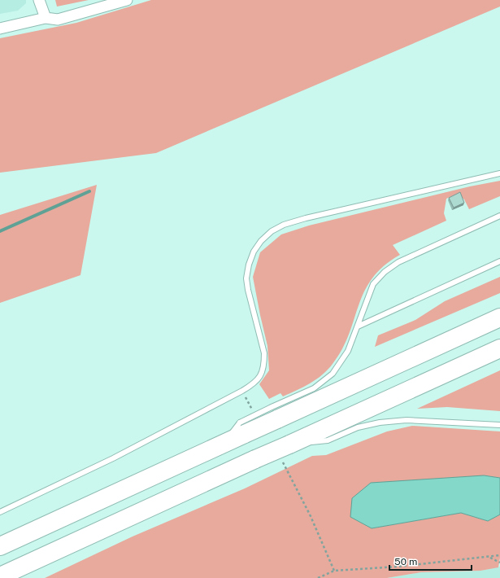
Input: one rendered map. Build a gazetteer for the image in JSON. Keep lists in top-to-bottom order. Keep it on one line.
{"scale_bar":"50 m"}
